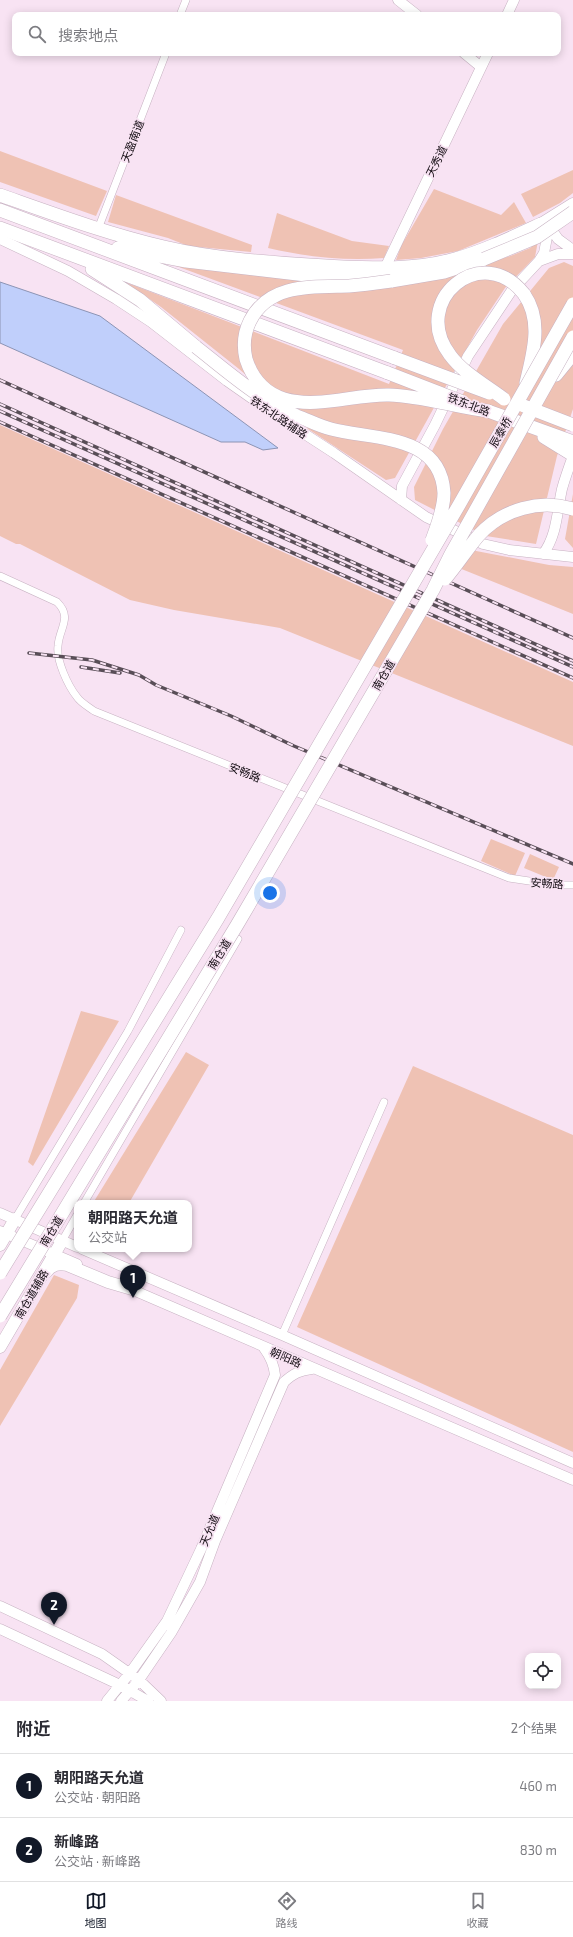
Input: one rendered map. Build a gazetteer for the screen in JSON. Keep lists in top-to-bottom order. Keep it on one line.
{"streets":{"highway":["铁东北路","辰泰桥","南仓道"],"main road":["南仓道辅路"],"street":["天盈南道","天秀道","铁东北路辅路","安畅路","朝阳路","天允道"]},"crossings":[["辰泰桥","南仓道"],["南仓道","朝阳路"],["南仓道辅路","朝阳路"],["朝阳路","天允道"]],"page":{"search":"搜索地点","popup":["朝阳路天允道","公交站"],"pins":["1","2"],"heading":["附近","2个结果"],"list":[{"mark":"1","name":"朝阳路天允道","note":"公交站 · 朝阳路","value":"460 m"},{"mark":"2","name":"新峰路","note":"公交站 · 新峰路","value":"830 m"}],"nav":["地图","路线","收藏"]}}
